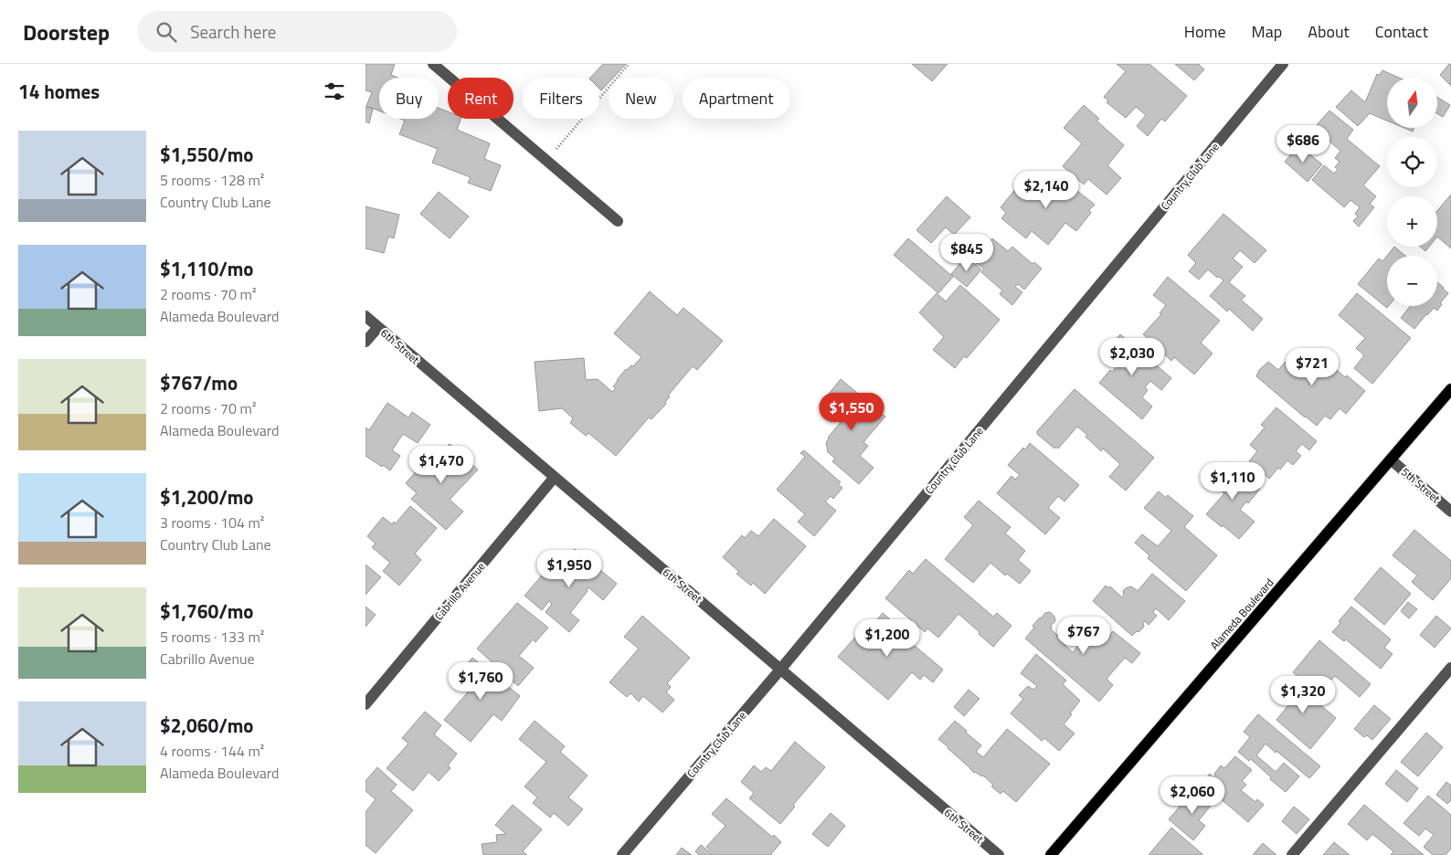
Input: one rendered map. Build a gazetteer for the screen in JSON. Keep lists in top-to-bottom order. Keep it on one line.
{"streets":{"main road":["Alameda Boulevard"],"street":["Country Club Lane","6th Street","5th Street","Cabrillo Avenue"]},"crossings":[["Country Club Lane","6th Street"],["6th Street","Cabrillo Avenue"],["5th Street","Alameda Boulevard"]],"north":"top","page":{"header":"Doorstep","search":"Search here","nav":["Home","Map","About","Contact"],"heading":"14 homes","map_buttons":["+","−"],"chip":["Buy","Rent","Filters","New","Apartment"],"list":[{"name":"$1,550/mo","note":"5 rooms · 128 m² · Country Club Lane"},{"name":"$1,110/mo","note":"2 rooms · 70 m² · Alameda Boulevard"},{"name":"$767/mo","note":"2 rooms · 70 m² · Alameda Boulevard"},{"name":"$1,200/mo","note":"3 rooms · 104 m² · Country Club Lane"},{"name":"$1,760/mo","note":"5 rooms · 133 m² · Cabrillo Avenue"},{"name":"$2,060/mo","note":"4 rooms · 144 m² · Alameda Boulevard"}],"price":["$686","$2,140","$845","$2,030","$721","$1,550","$1,470","$1,110","$1,950","$767","$1,200","$1,760","$1,320","$2,060"]}}
